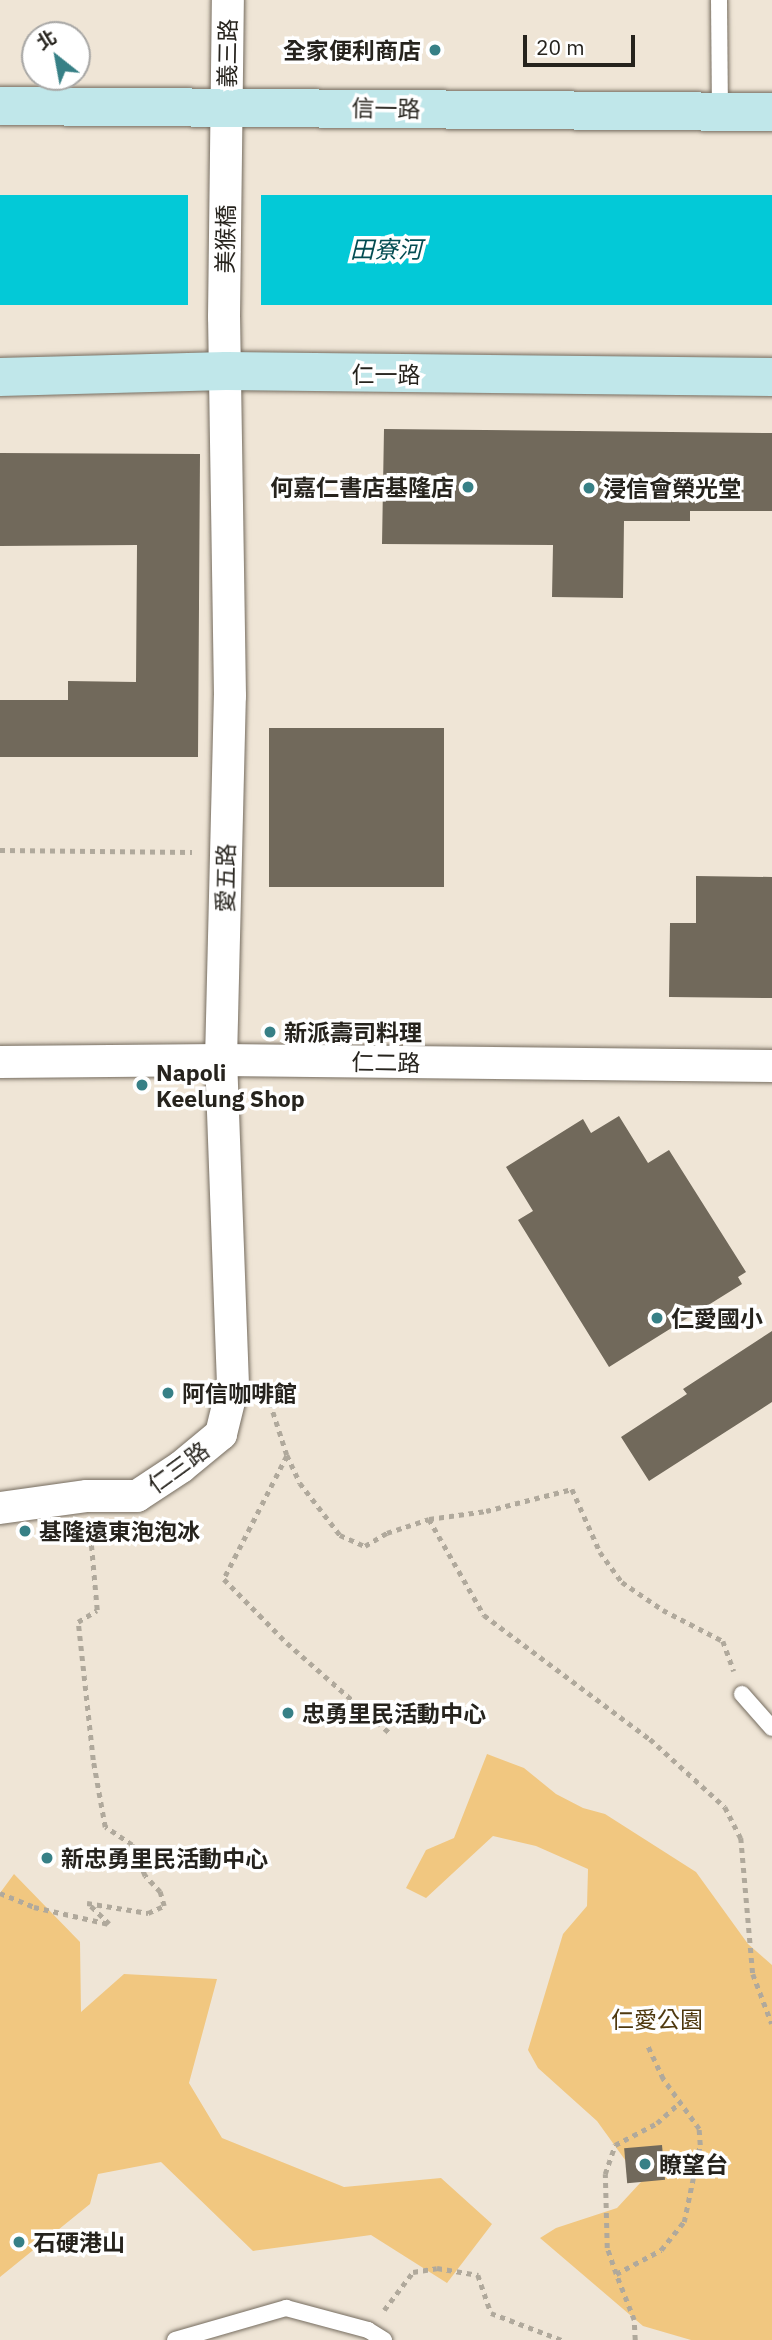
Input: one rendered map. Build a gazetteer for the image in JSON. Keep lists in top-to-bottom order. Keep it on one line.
{"streets":{"street":["義三路","信一路","美猴橋","仁一路","愛五路","仁二路","仁三路"]},"crossings":[["義三路","信一路"],["義三路","美猴橋"],["信一路","美猴橋"],["美猴橋","仁一路"],["美猴橋","愛五路"],["仁一路","愛五路"],["愛五路","仁二路"],["愛五路","仁三路"]],"water":["田寮河"],"parks":["仁愛公園"],"places":["全家便利商店","何嘉仁書店基隆店","浸信會榮光堂","新派壽司料理","Napoli Keelung Shop","仁愛國小","阿信咖啡館","基隆遠東泡泡冰","忠勇里民活動中心","新忠勇里民活動中心","瞭望台","石硬港山"],"scale_bar":"20 m","north":"top left"}
